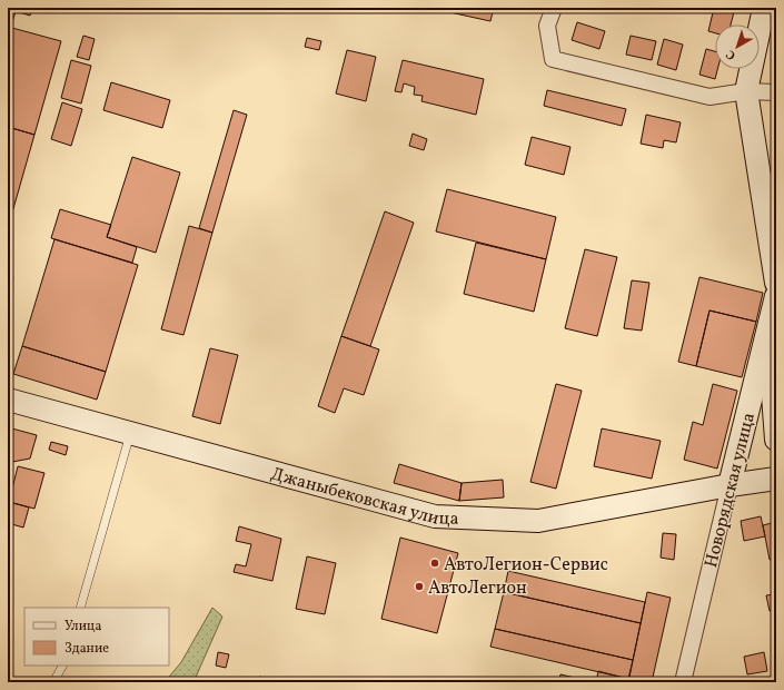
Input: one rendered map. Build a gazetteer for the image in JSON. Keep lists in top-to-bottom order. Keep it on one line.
{"streets":{"main road":["Новорядская улица","Джаныбековская улица"]},"crossings":[["Новорядская улица","Джаныбековская улица"]],"places":["АвтоЛегион-Сервис","АвтоЛегион"],"legend":["Улица","Здание"],"north":"bottom left"}
